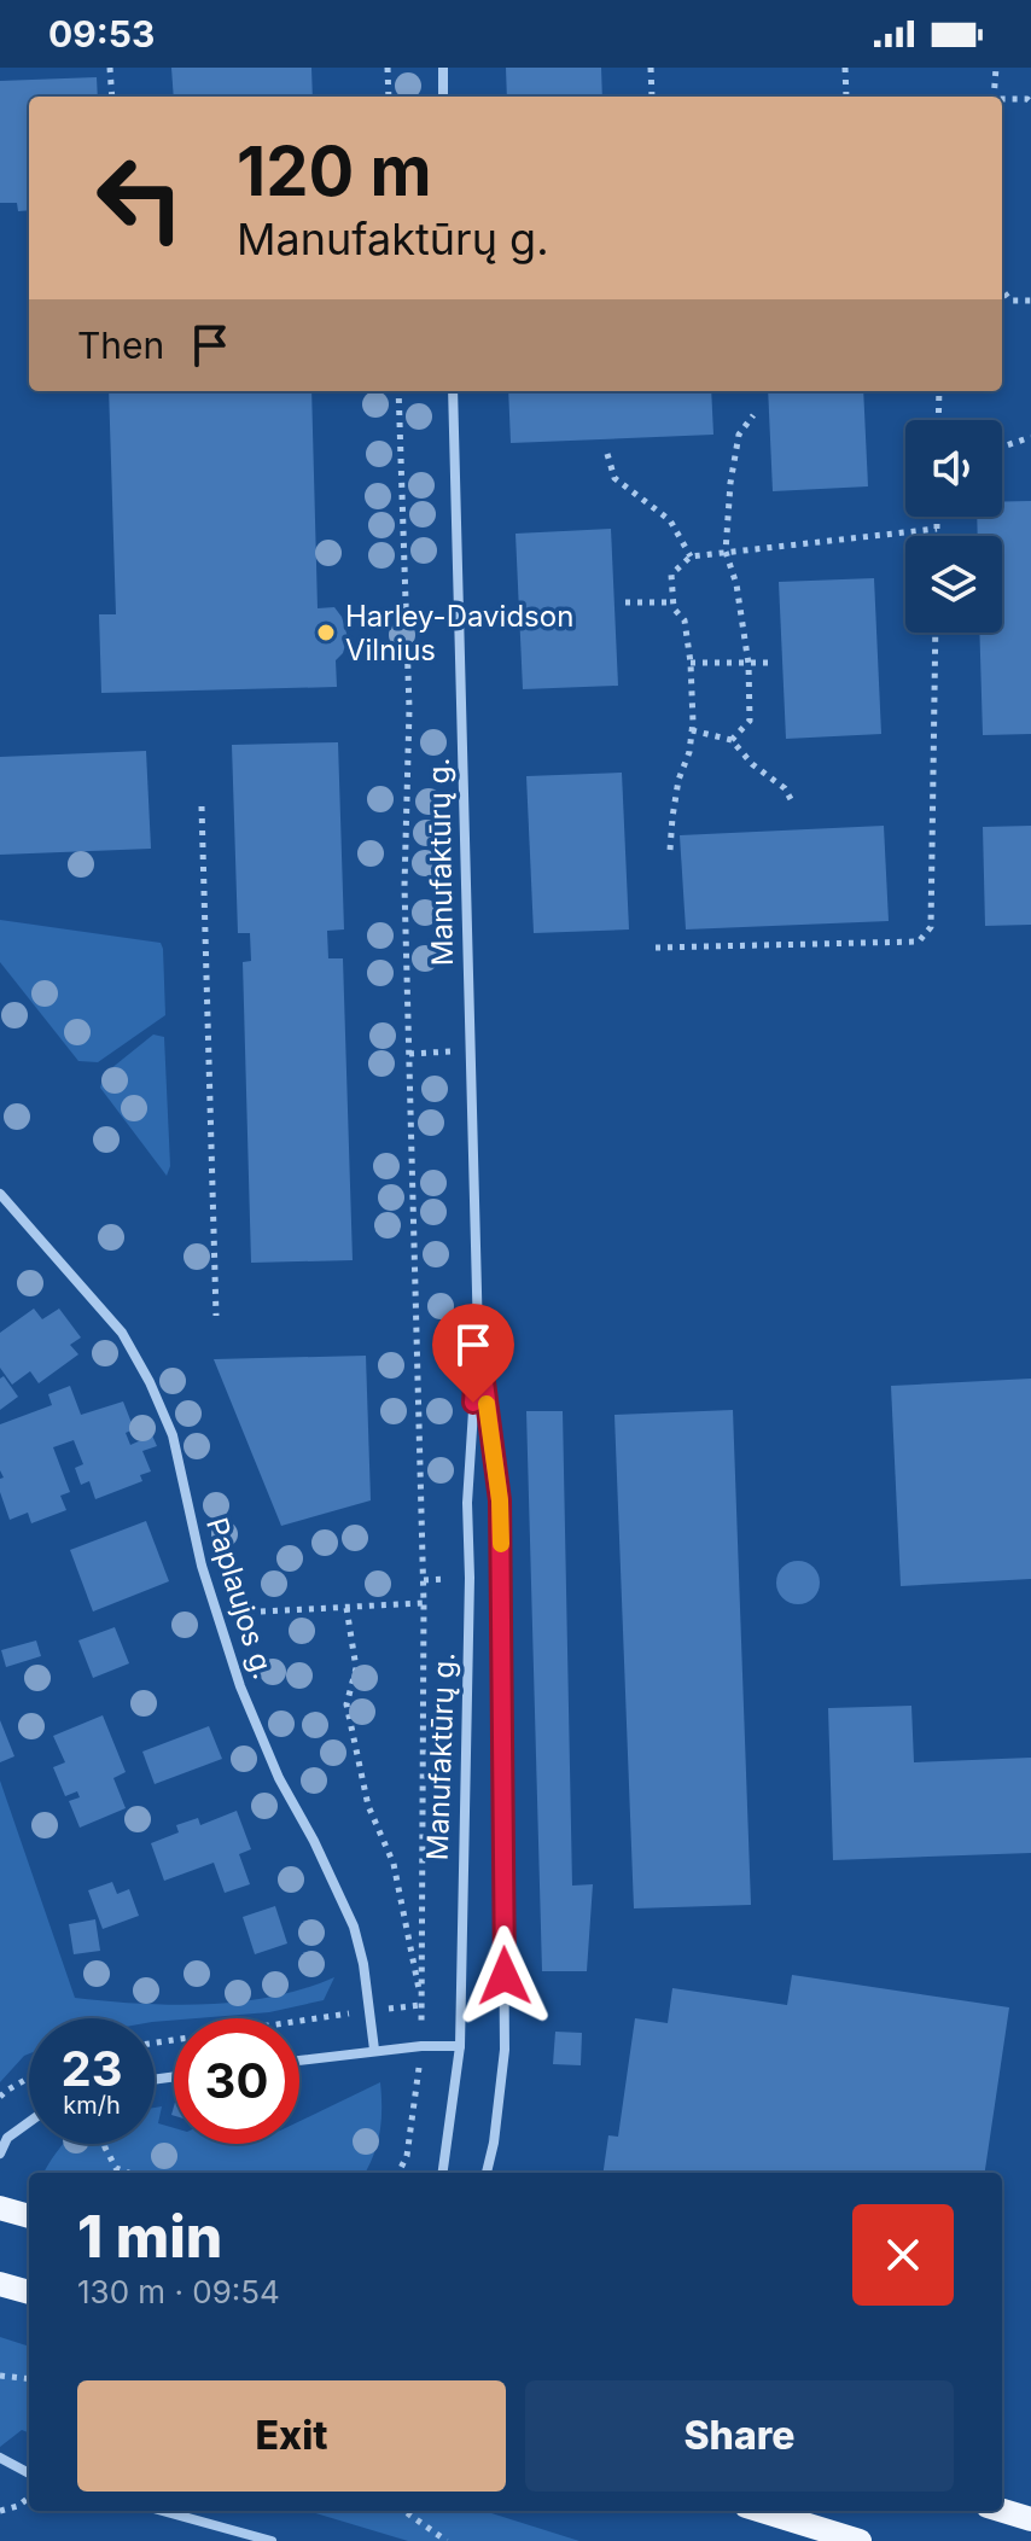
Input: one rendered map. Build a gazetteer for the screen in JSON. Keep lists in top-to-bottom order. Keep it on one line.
{"streets":{"street":["Manufaktūrų g.","Paplaujos g."]},"places":["Harley-Davidson Vilnius"],"page":{"status":"09:53","turn":["120 m","Manufaktūrų g."],"then":"Then","speed":"23 km/h","limit":"30","heading":["1 min","130 m · 09:54"],"buttons":["Exit","Share"]}}
